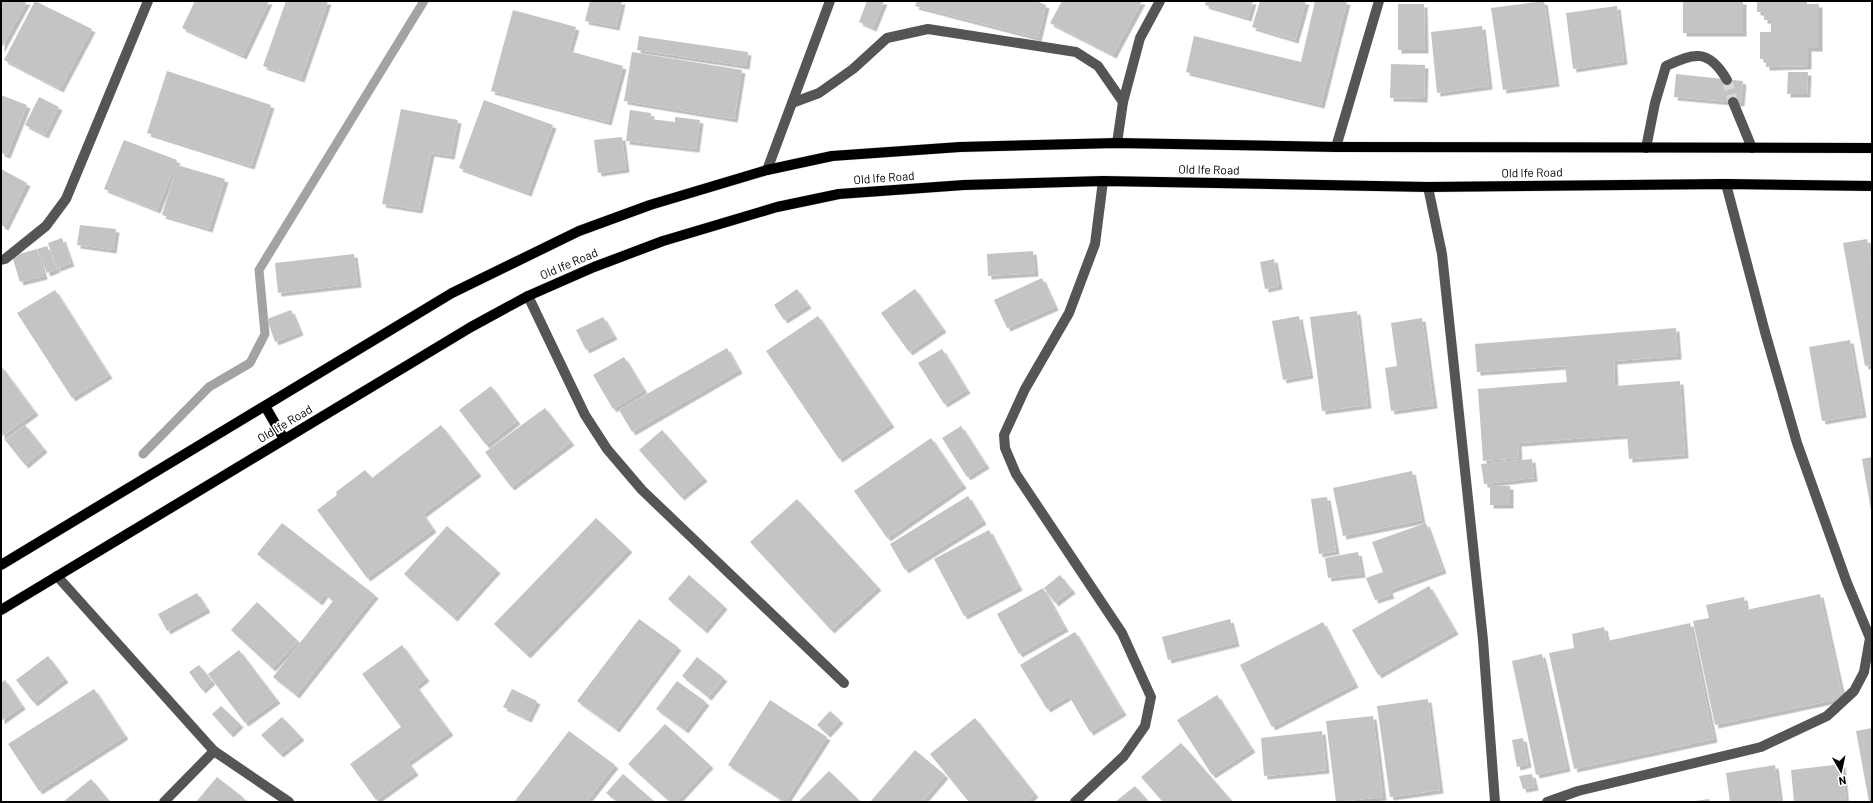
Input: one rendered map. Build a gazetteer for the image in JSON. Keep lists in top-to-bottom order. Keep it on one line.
{"streets":{"main road":["Old Ife Road"]},"north":"bottom"}
